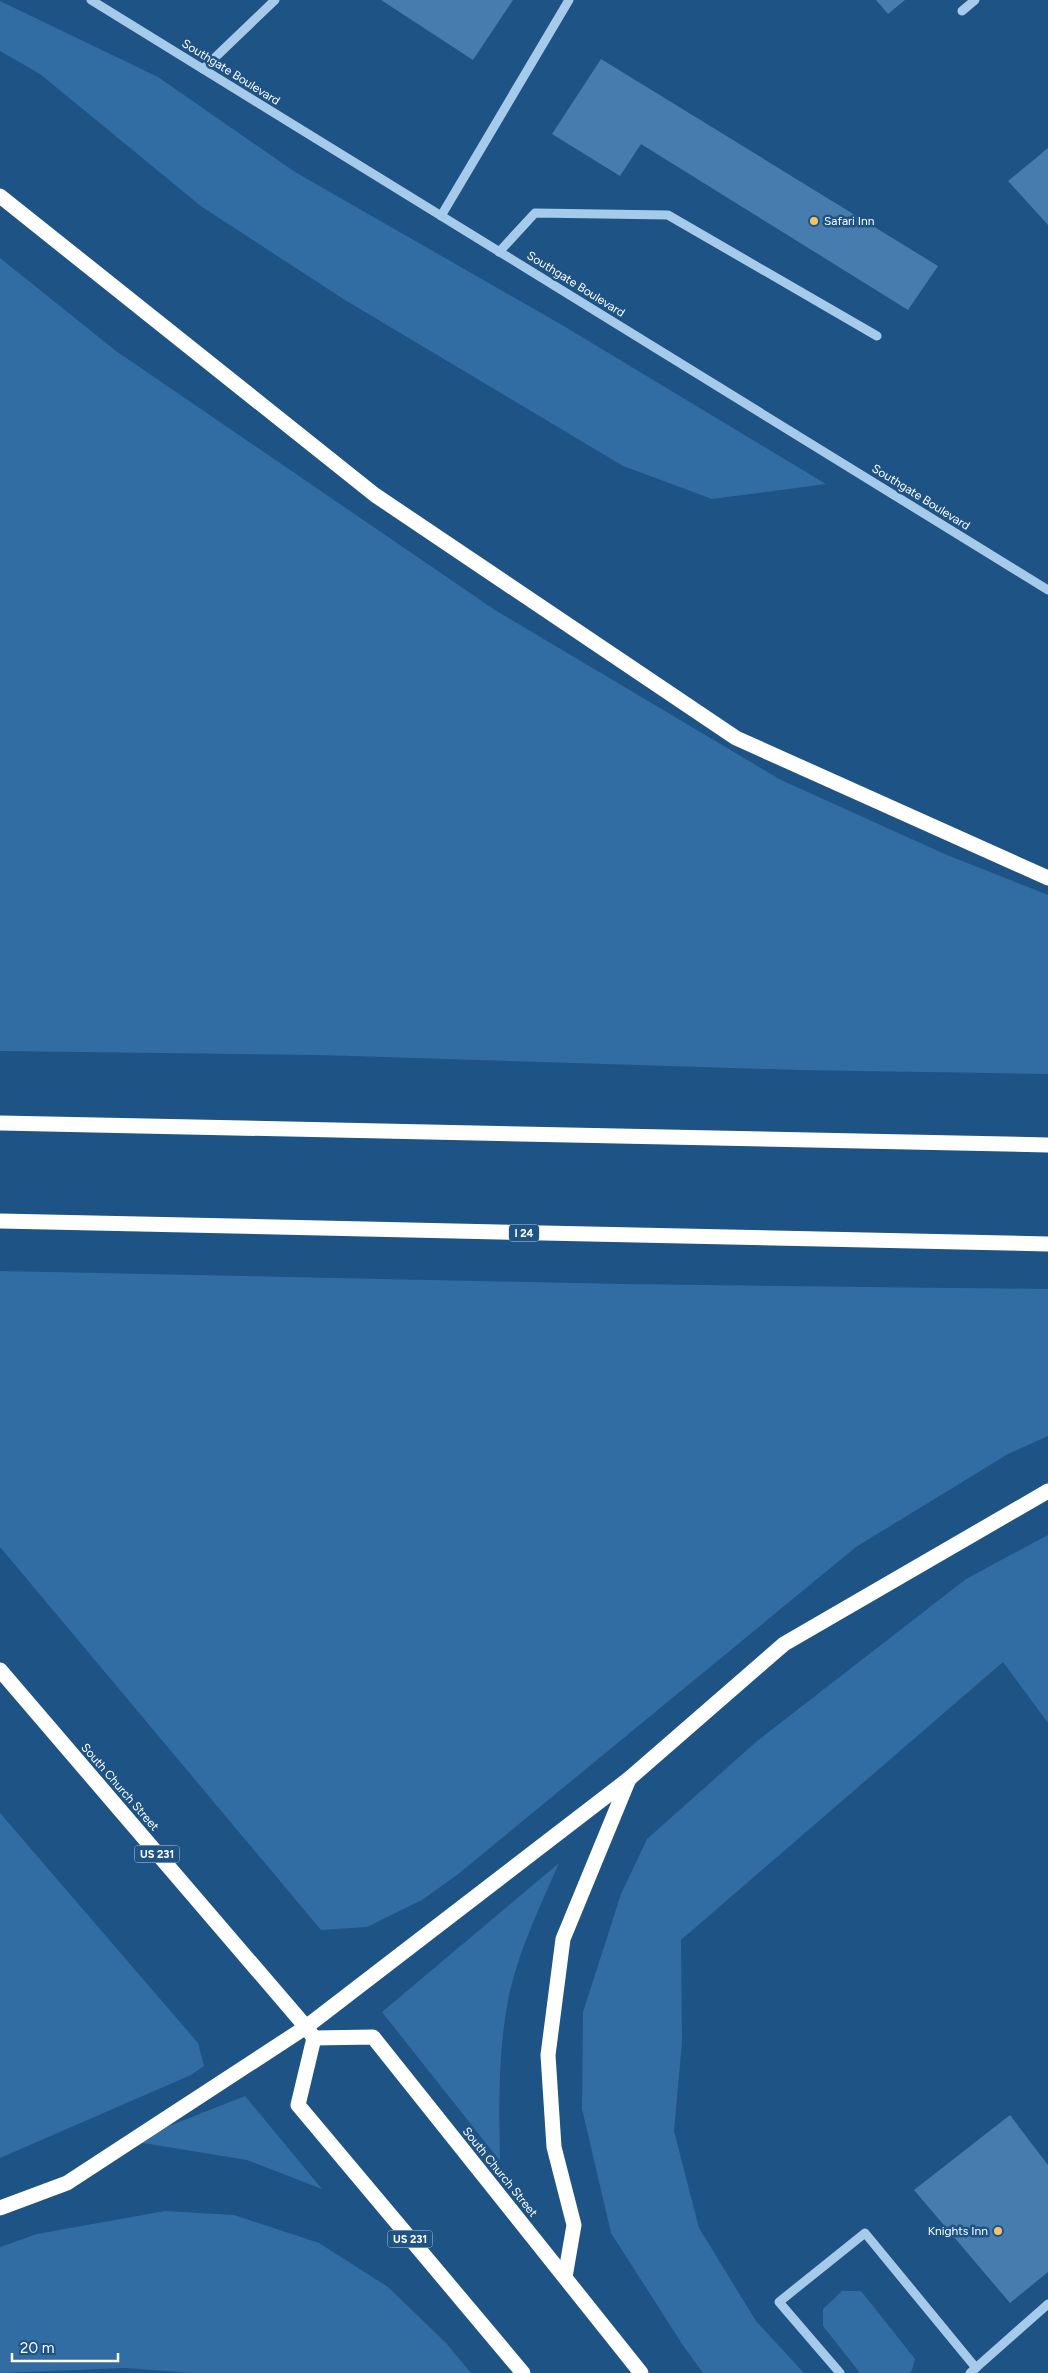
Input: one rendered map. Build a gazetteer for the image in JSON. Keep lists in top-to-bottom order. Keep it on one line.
{"streets":{"highway":["I 24","South Church Street","US 231"],"street":["Southgate Boulevard"]},"crossings":[["South Church Street","US 231"]],"places":["Safari Inn","Knights Inn"],"scale_bar":"20 m"}
